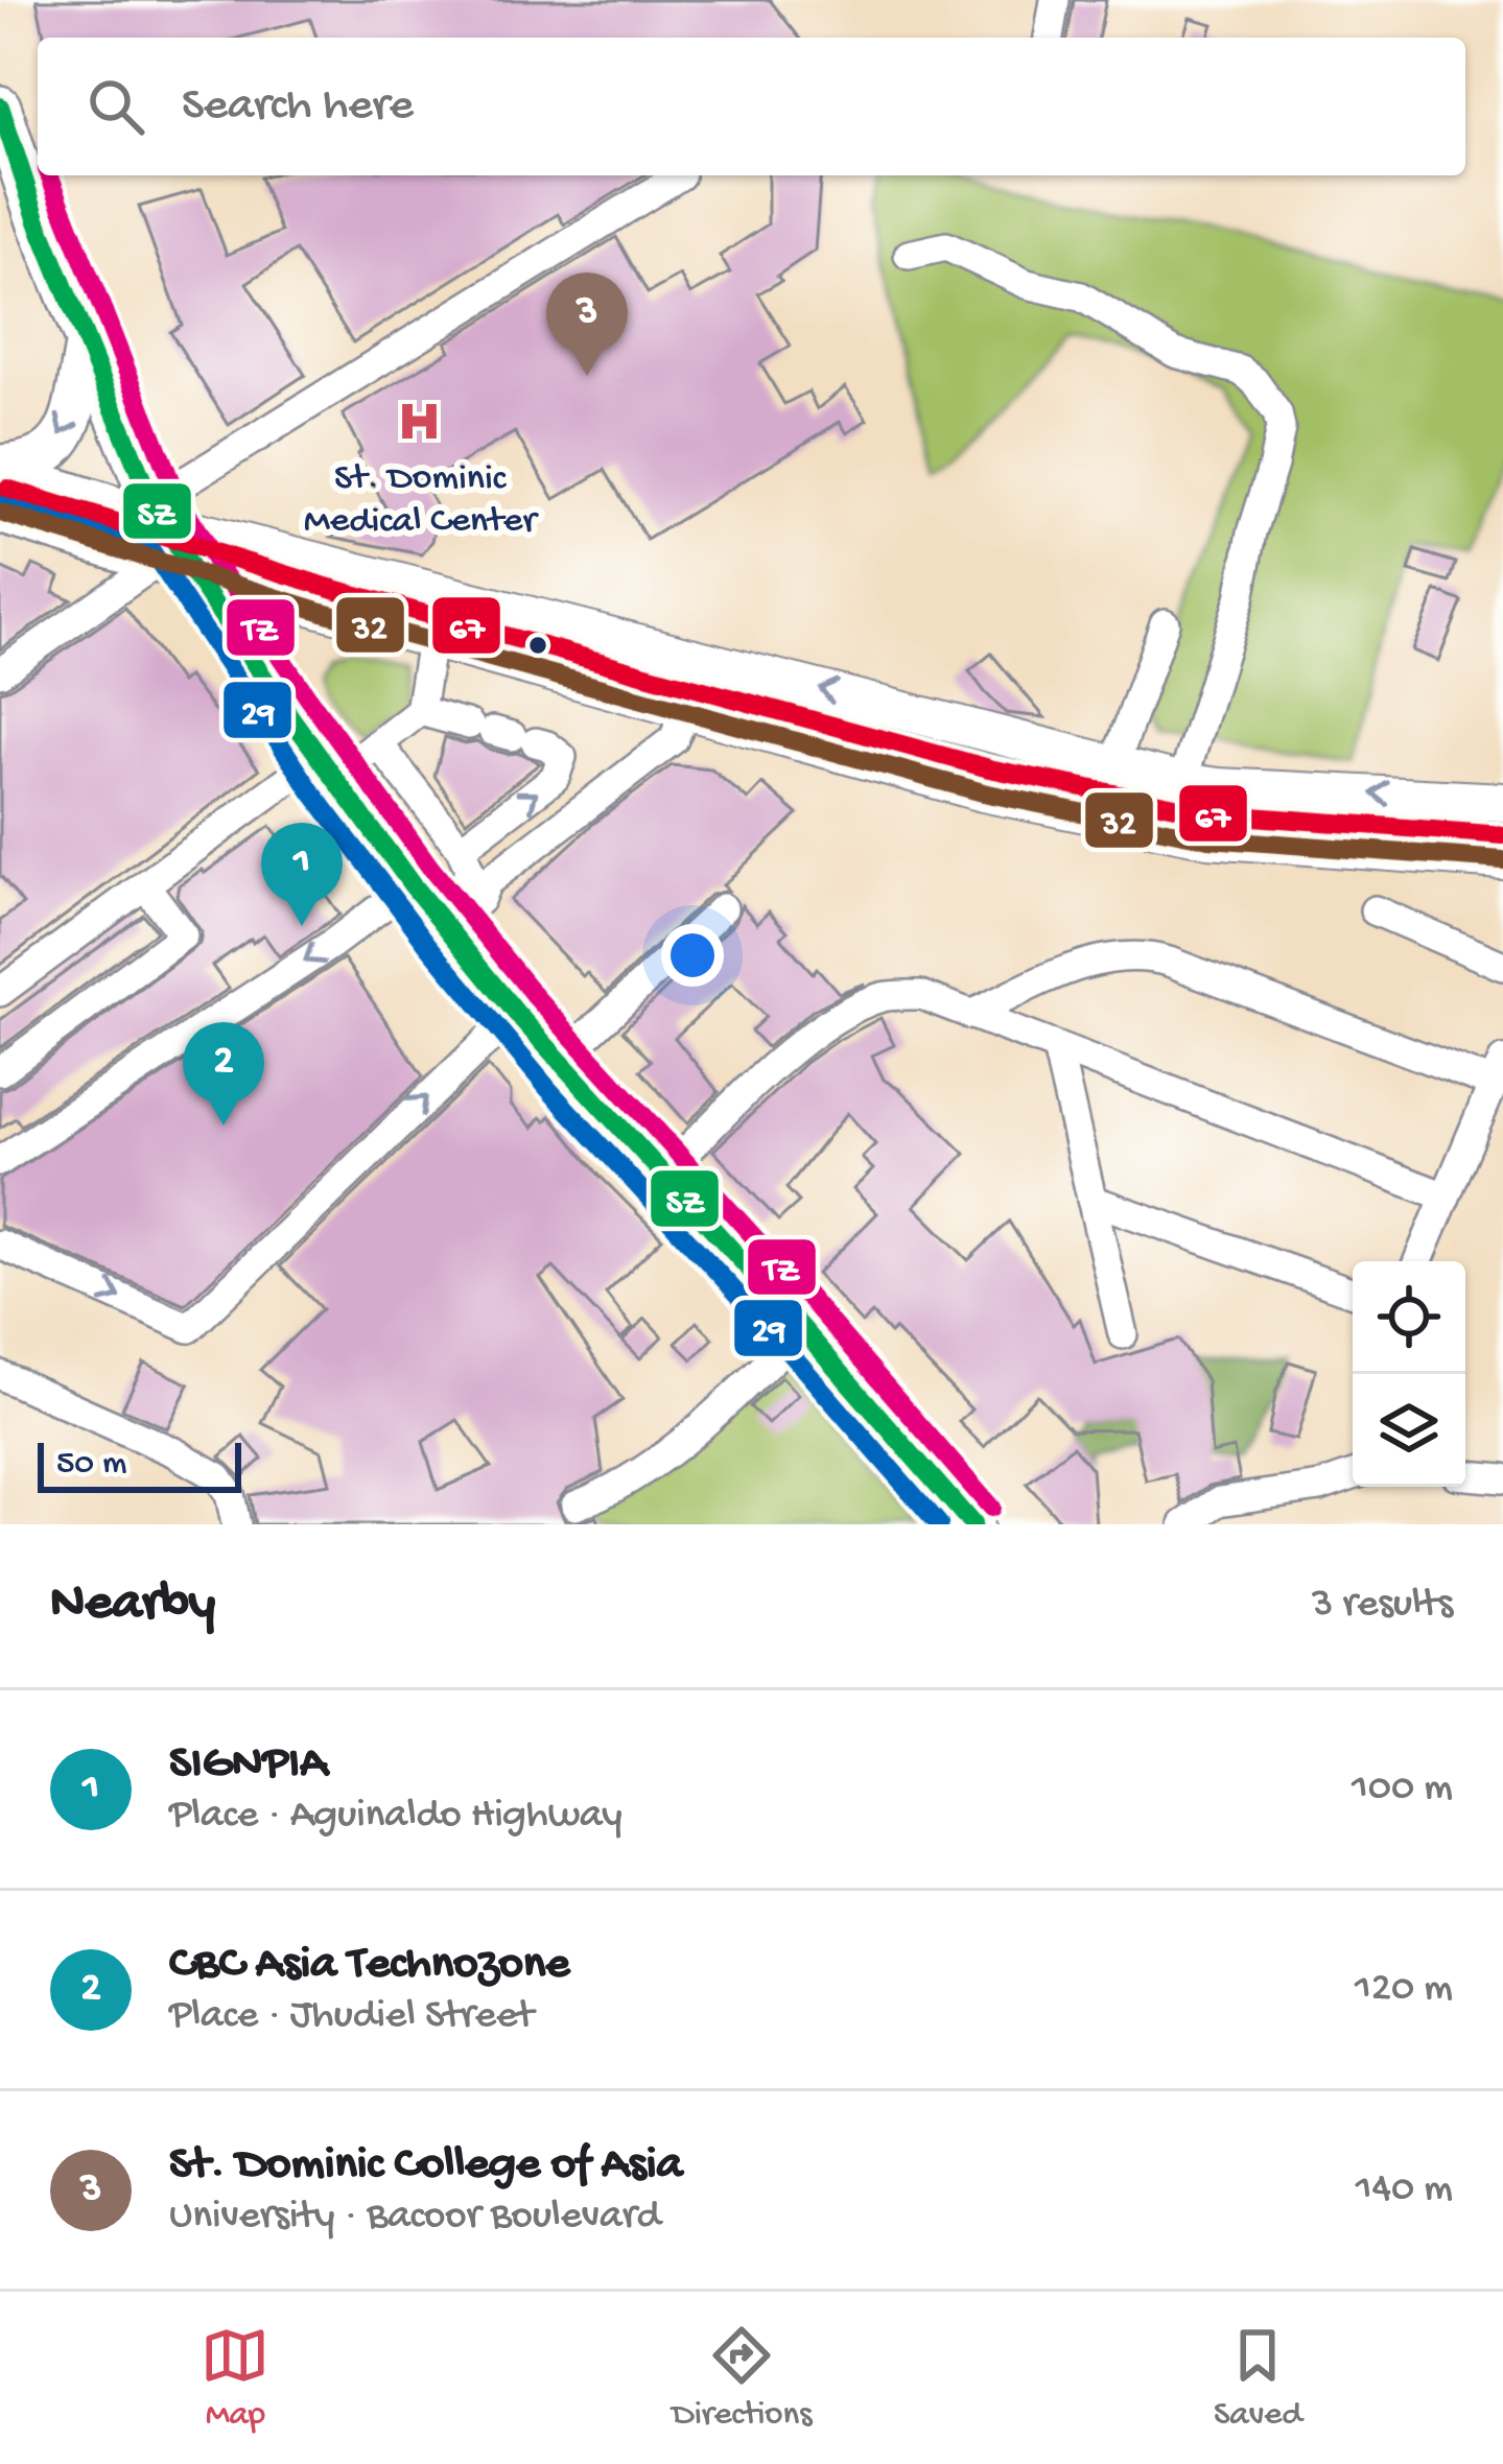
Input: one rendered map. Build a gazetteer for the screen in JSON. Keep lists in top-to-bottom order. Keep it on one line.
{"places":{"hospital":["St. Dominic Medical Center"]},"lines":["transit line SZ","transit line TZ","transit line 67","transit line 29","transit line 32"],"scale_bar":"50 m","page":{"search":"Search here","pins":["3","1","2"],"scale":"50 m","heading":["Nearby","3 results"],"list":[{"mark":"1","name":"SIGNPIA","note":"Place · Aguinaldo Highway","value":"100 m"},{"mark":"2","name":"CBC Asia Technozone","note":"Place · Jhudiel Street","value":"120 m"},{"mark":"3","name":"St. Dominic College of Asia","note":"University · Bacoor Boulevard","value":"140 m"}],"nav":["Map","Directions","Saved"]}}
